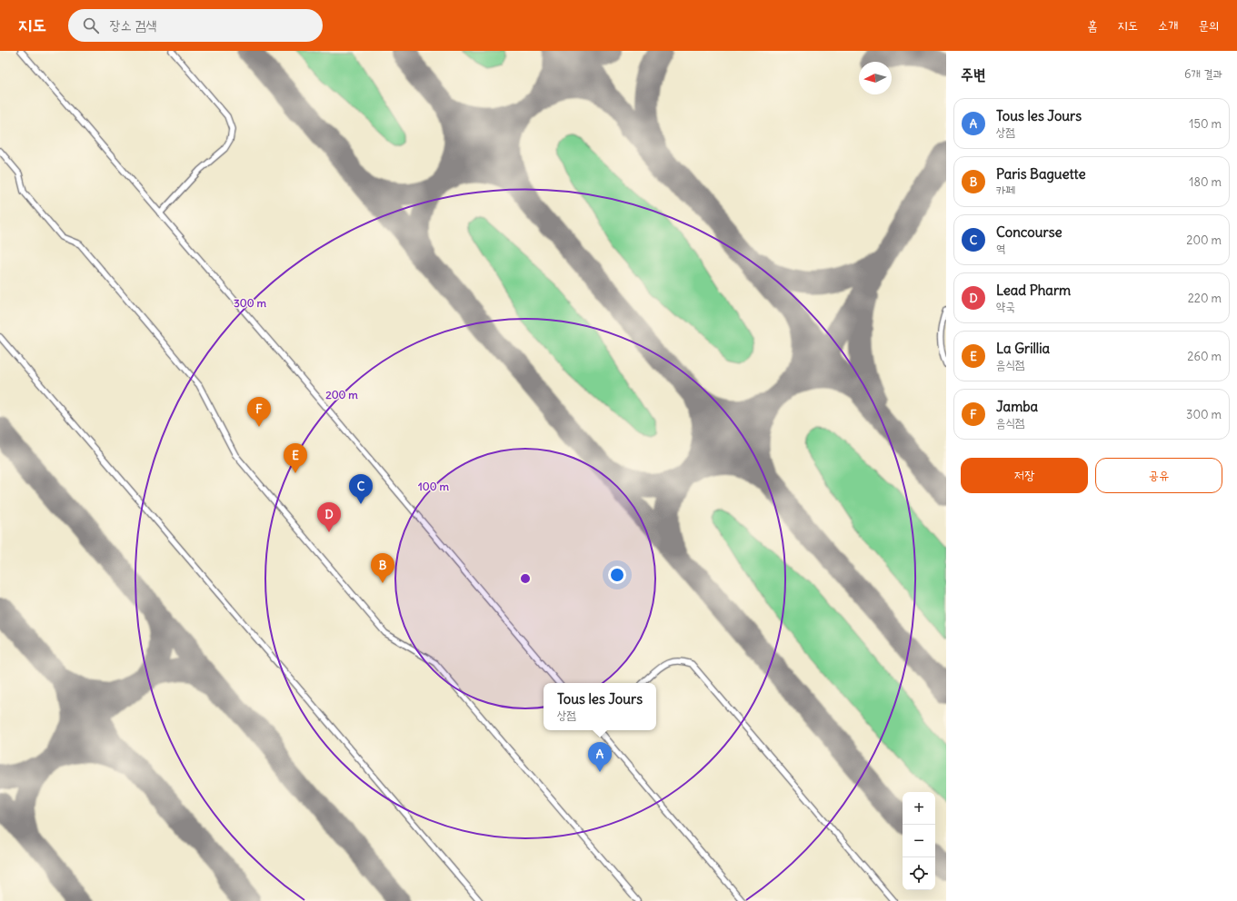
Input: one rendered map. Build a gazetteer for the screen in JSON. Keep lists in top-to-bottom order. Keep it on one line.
{"north":"left","page":{"header":"지도","search":"장소 검색","nav":["홈","지도","소개","문의"],"heading":["주변","6개 결과"],"list":[{"mark":"A","name":"Tous les Jours","note":"상점","value":"150 m"},{"mark":"B","name":"Paris Baguette","note":"카페","value":"180 m"},{"mark":"C","name":"Concourse","note":"역","value":"200 m"},{"mark":"D","name":"Lead Pharm","note":"약국","value":"220 m"},{"mark":"E","name":"La Grillia","note":"음식점","value":"260 m"},{"mark":"F","name":"Jamba","note":"음식점","value":"300 m"}],"pins":["F","E","C","D","B","A"],"buttons":["저장","공유"],"popup":["Tous les Jours","상점"],"map_buttons":["+","−"]},"rings":["300 m","200 m","100 m"]}
